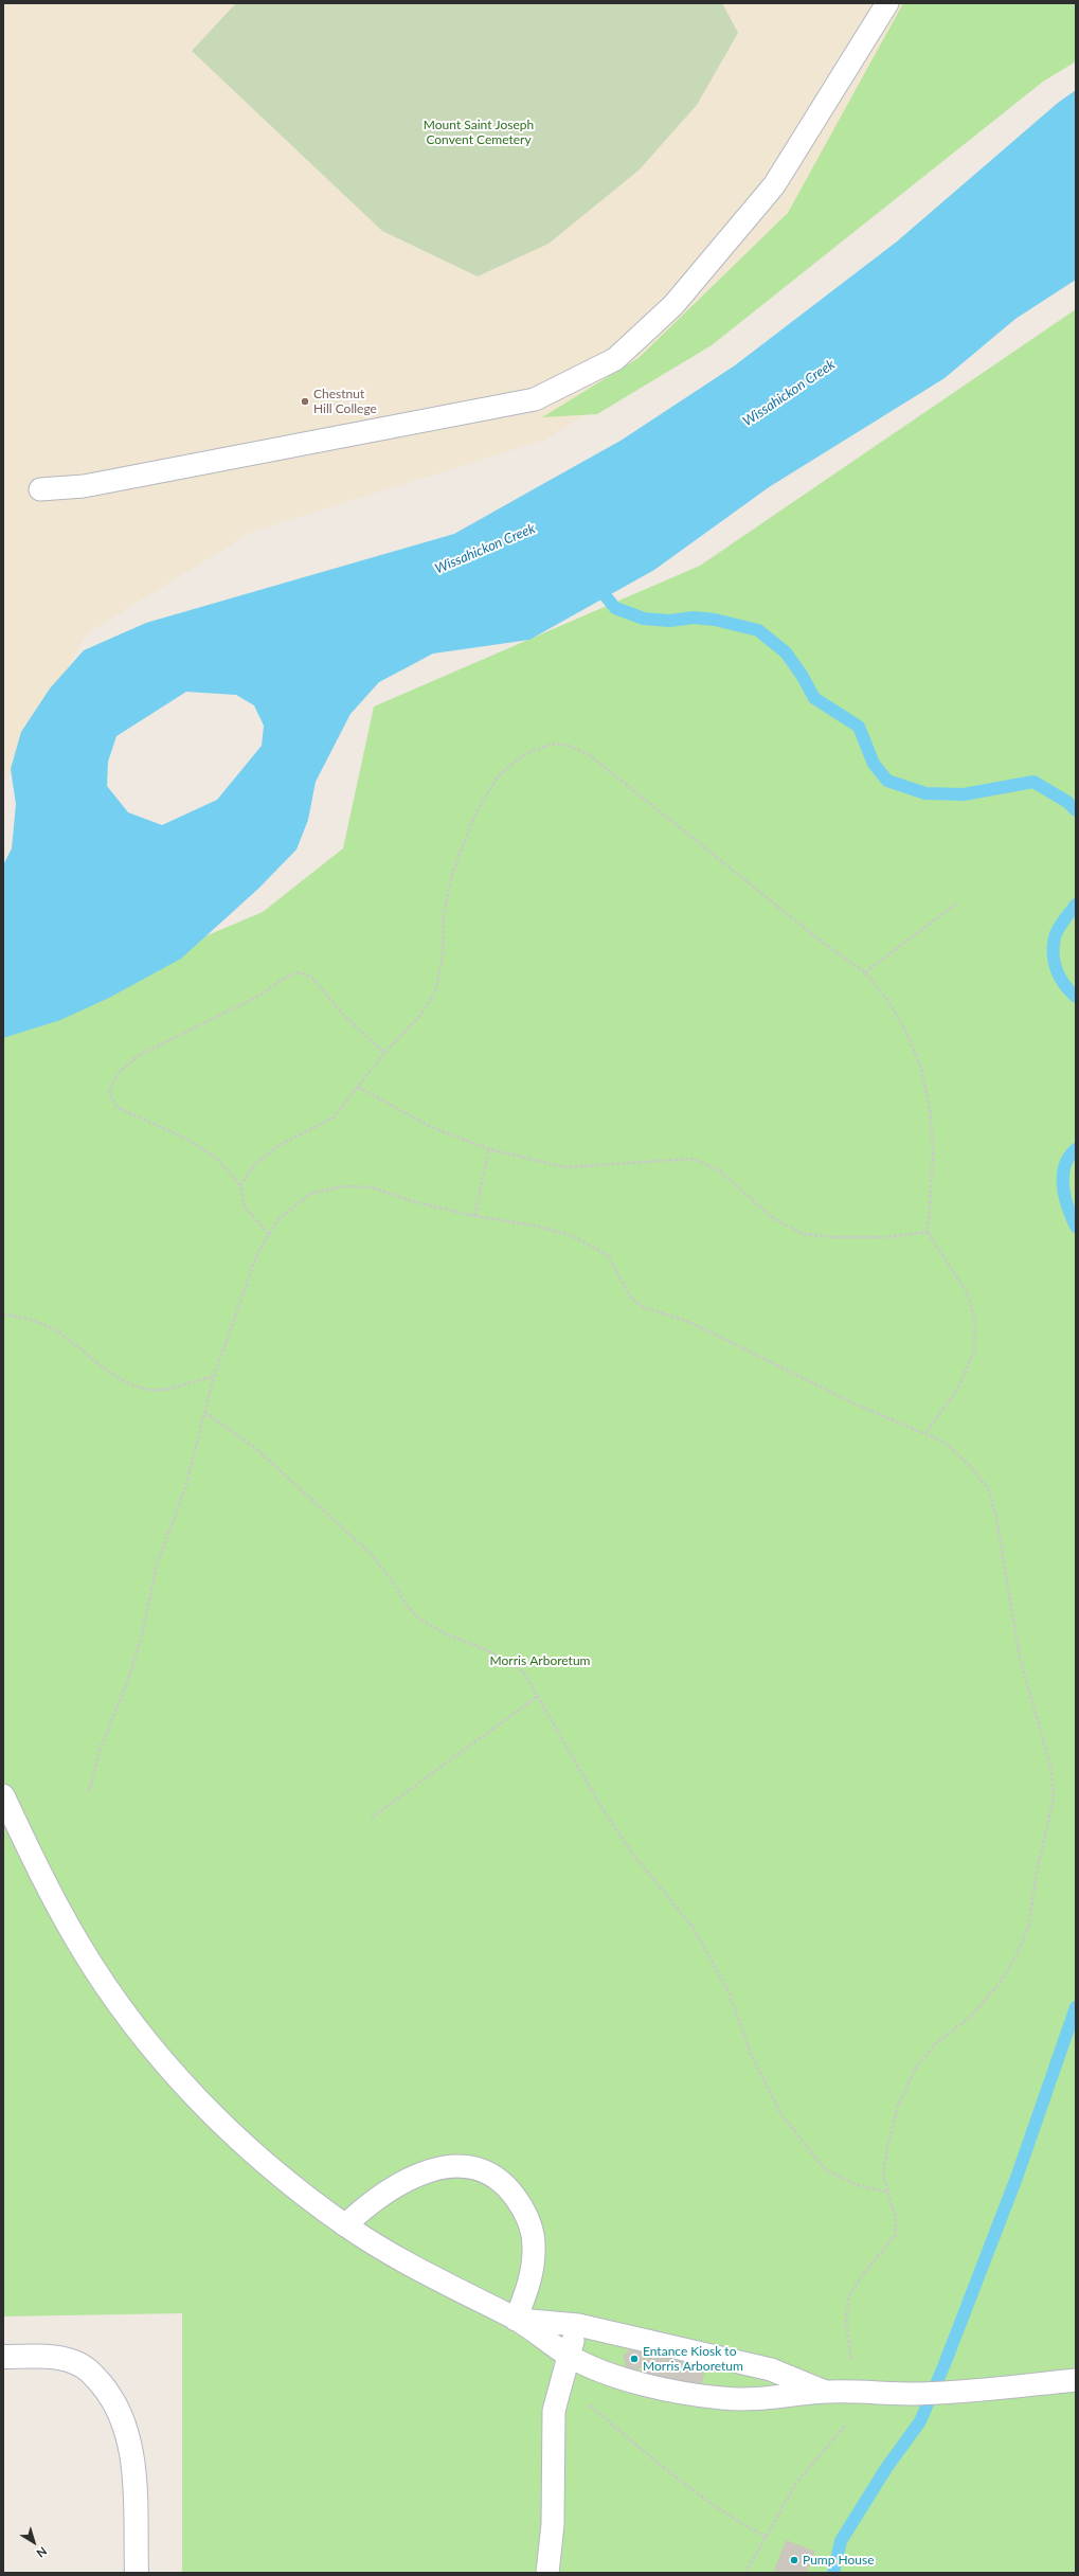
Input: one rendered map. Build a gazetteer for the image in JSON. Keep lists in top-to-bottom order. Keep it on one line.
{"water":["Wissahickon Creek"],"parks":["Mount Saint Joseph Convent Cemetery","Morris Arboretum"],"places":["Chestnut Hill College","Entance Kiosk to Morris Arboretum","Pump House"],"north":"bottom right"}
